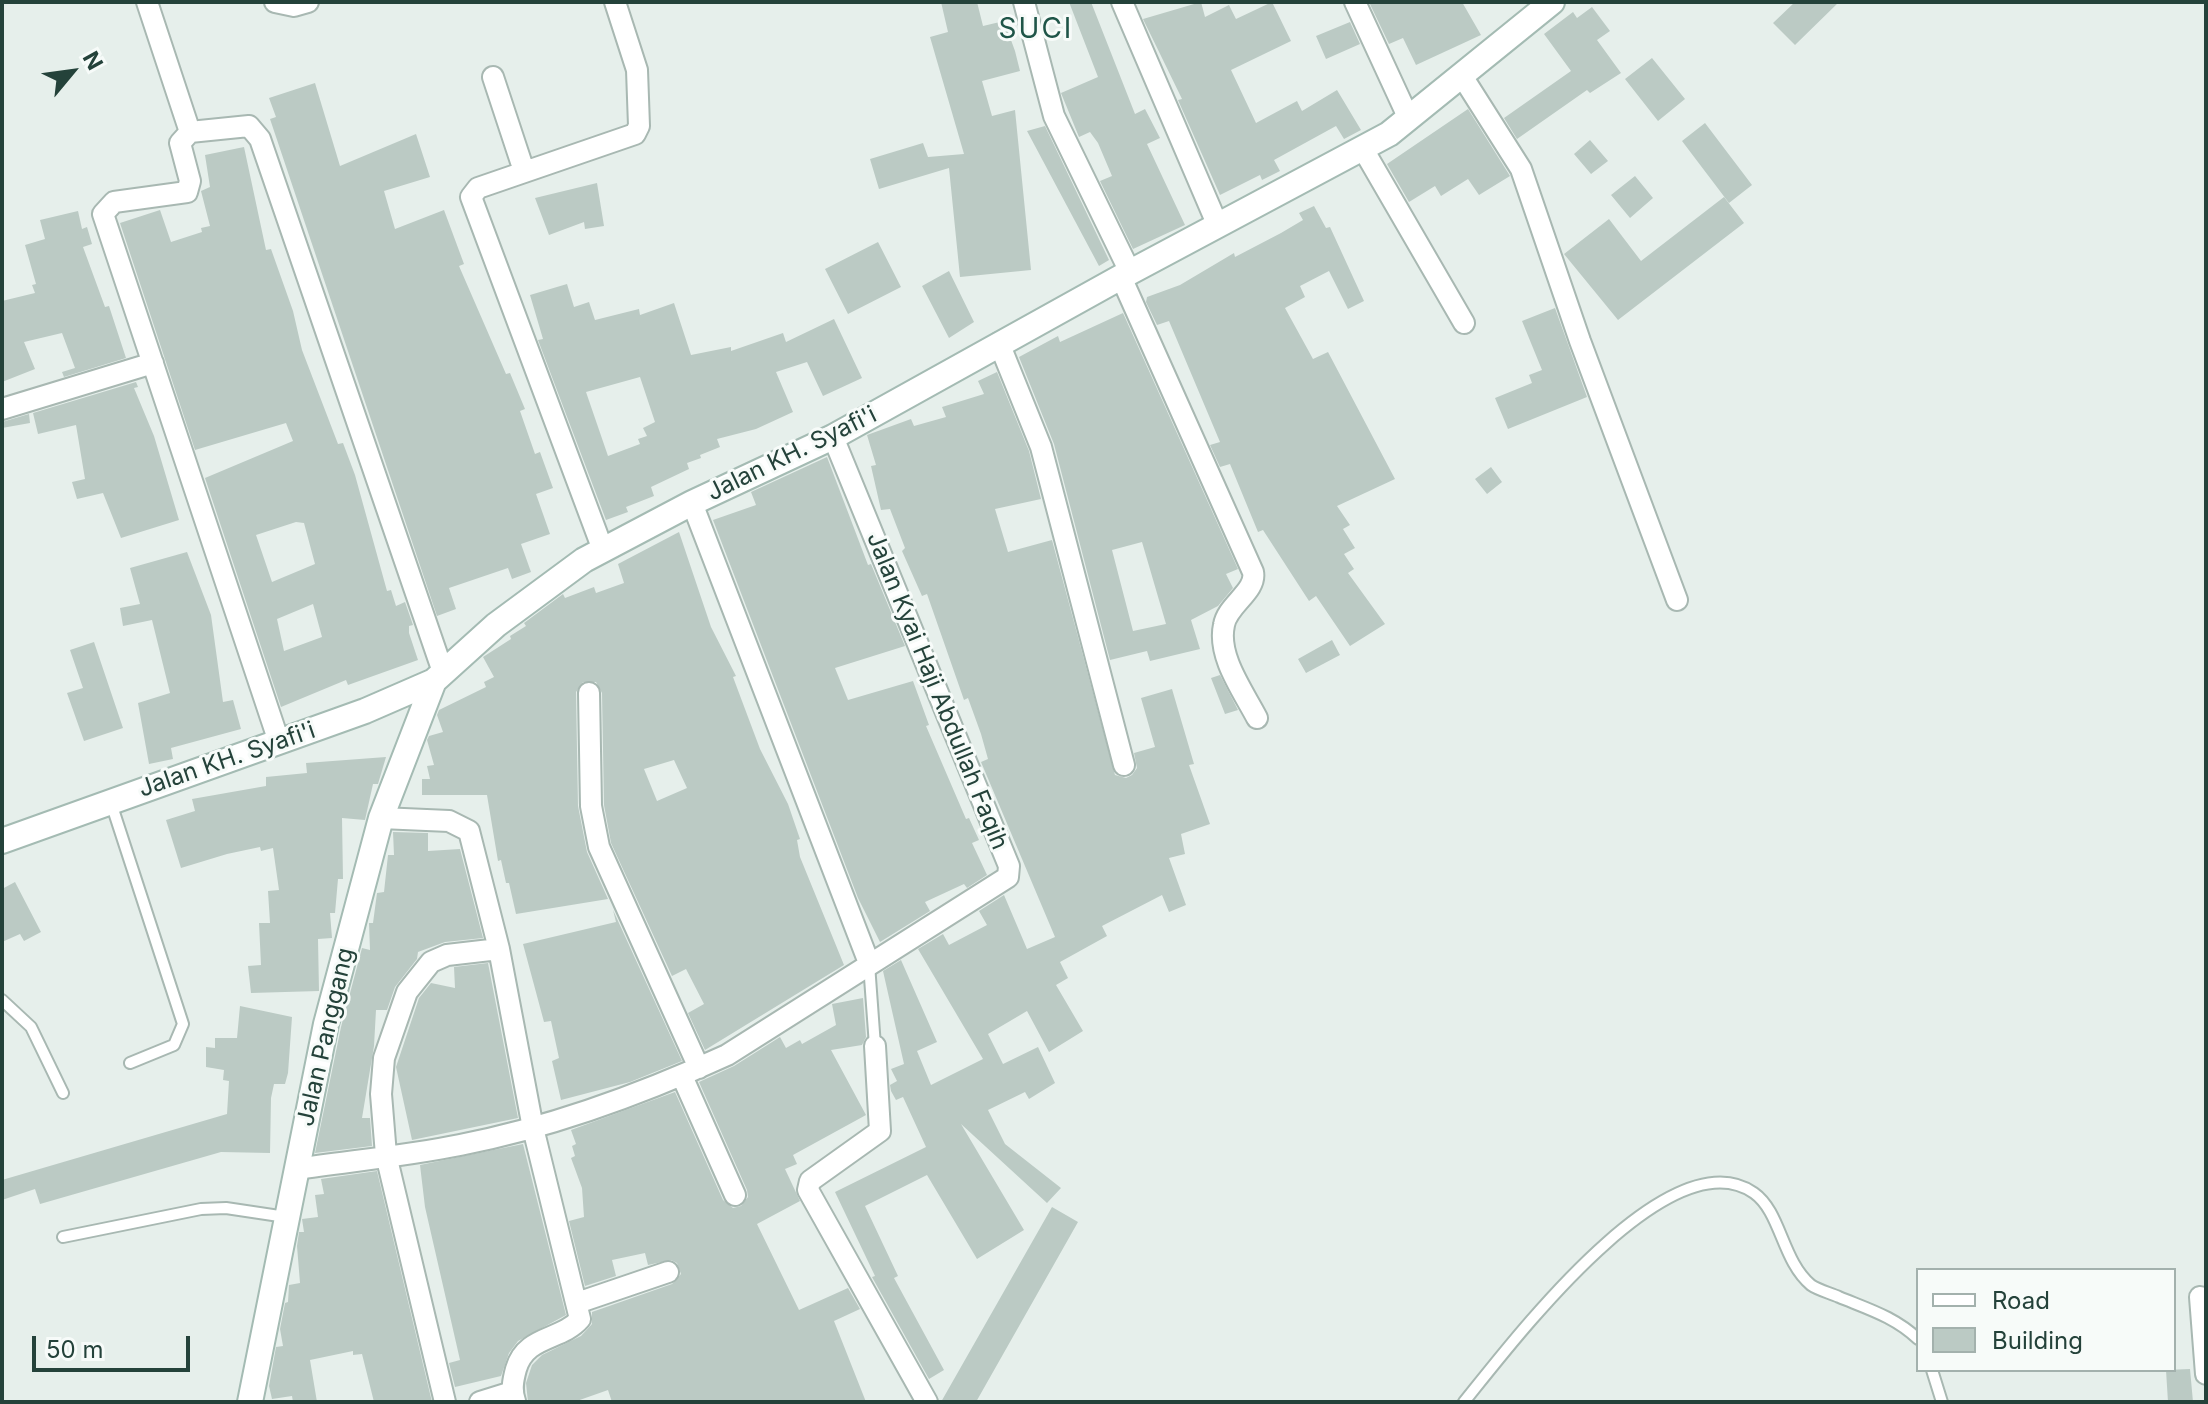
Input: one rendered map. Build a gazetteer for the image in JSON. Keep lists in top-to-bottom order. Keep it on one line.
{"streets":{"main road":["Jalan KH. Syafi'i","Jalan Panggang"],"street":["Jalan Kyai Haji Abdullah Faqih"]},"crossings":[["Jalan KH. Syafi'i","Jalan Kyai Haji Abdullah Faqih"],["Jalan KH. Syafi'i","Jalan Panggang"],["Jalan Kyai Haji Abdullah Faqih","Jalan Panggang"]],"districts":["SUCI"],"legend":["Road","Building"],"scale_bar":"50 m","north":"top right"}
